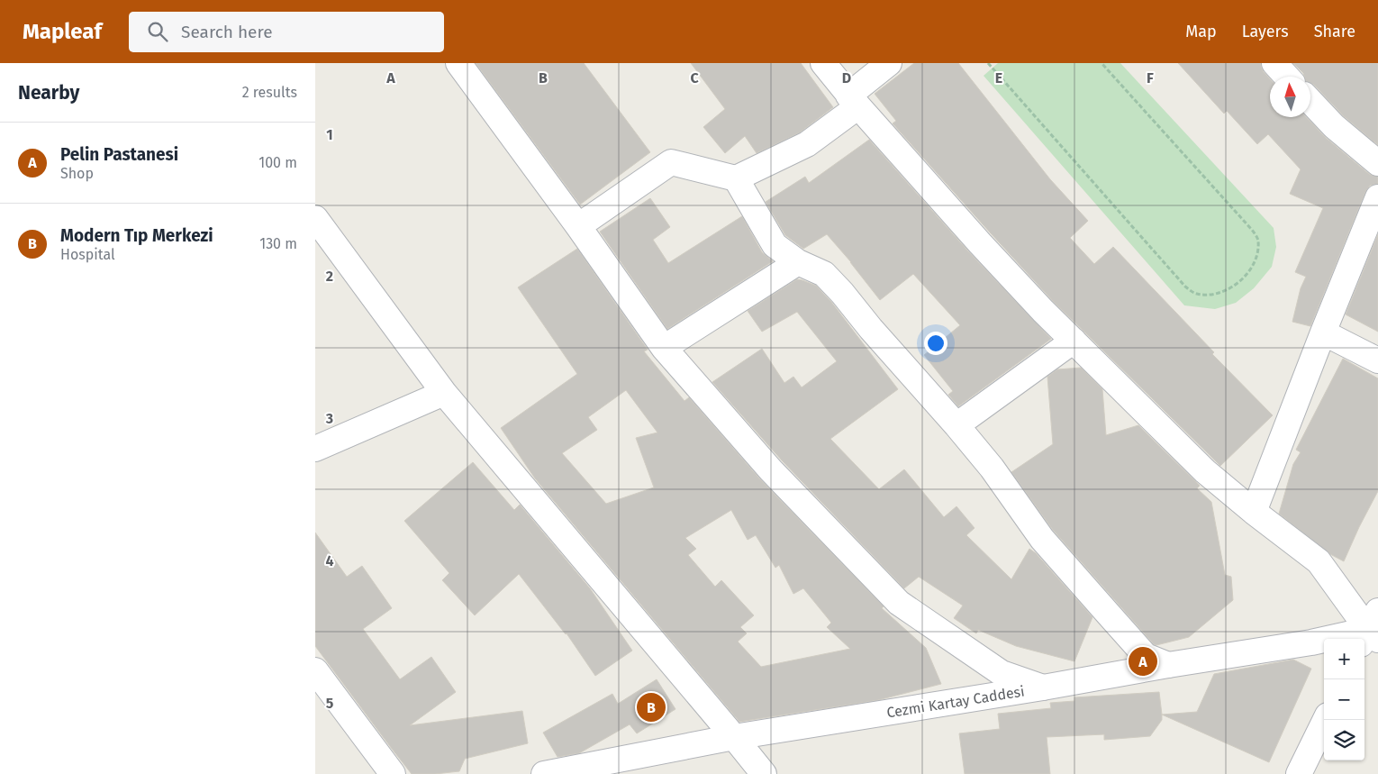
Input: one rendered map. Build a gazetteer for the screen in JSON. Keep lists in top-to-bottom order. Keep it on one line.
{"streets":{"street":["Cezmi Kartay Caddesi"]},"north":"top","page":{"header":"Mapleaf","search":"Search here","nav":["Map","Layers","Share"],"heading":["Nearby","2 results"],"list":[{"mark":"A","name":"Pelin Pastanesi","note":"Shop","value":"100 m"},{"mark":"B","name":"Modern Tıp Merkezi","note":"Hospital","value":"130 m"}],"map_buttons":["+","−"],"pins":["A","B"]},"grid":{"columns":["A","B","C","D","E","F"],"rows":["1","2","3","4","5"]}}
